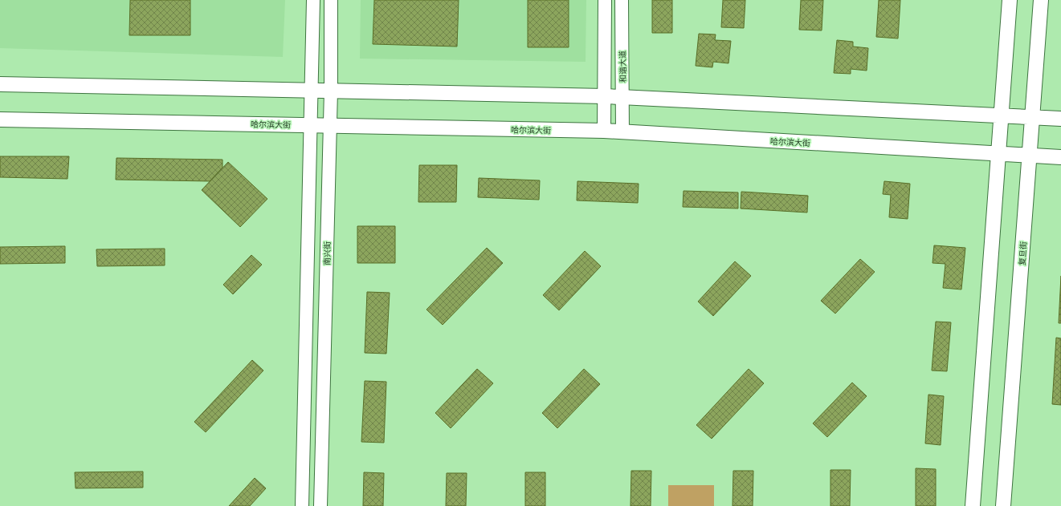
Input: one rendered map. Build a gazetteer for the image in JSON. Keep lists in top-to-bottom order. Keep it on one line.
{"streets":{"main road":["哈尔滨大街","复旦街"],"street":["和谐大道","南兴街"]},"crossings":[["和谐大道","哈尔滨大街"],["哈尔滨大街","南兴街"],["哈尔滨大街","复旦街"]]}
